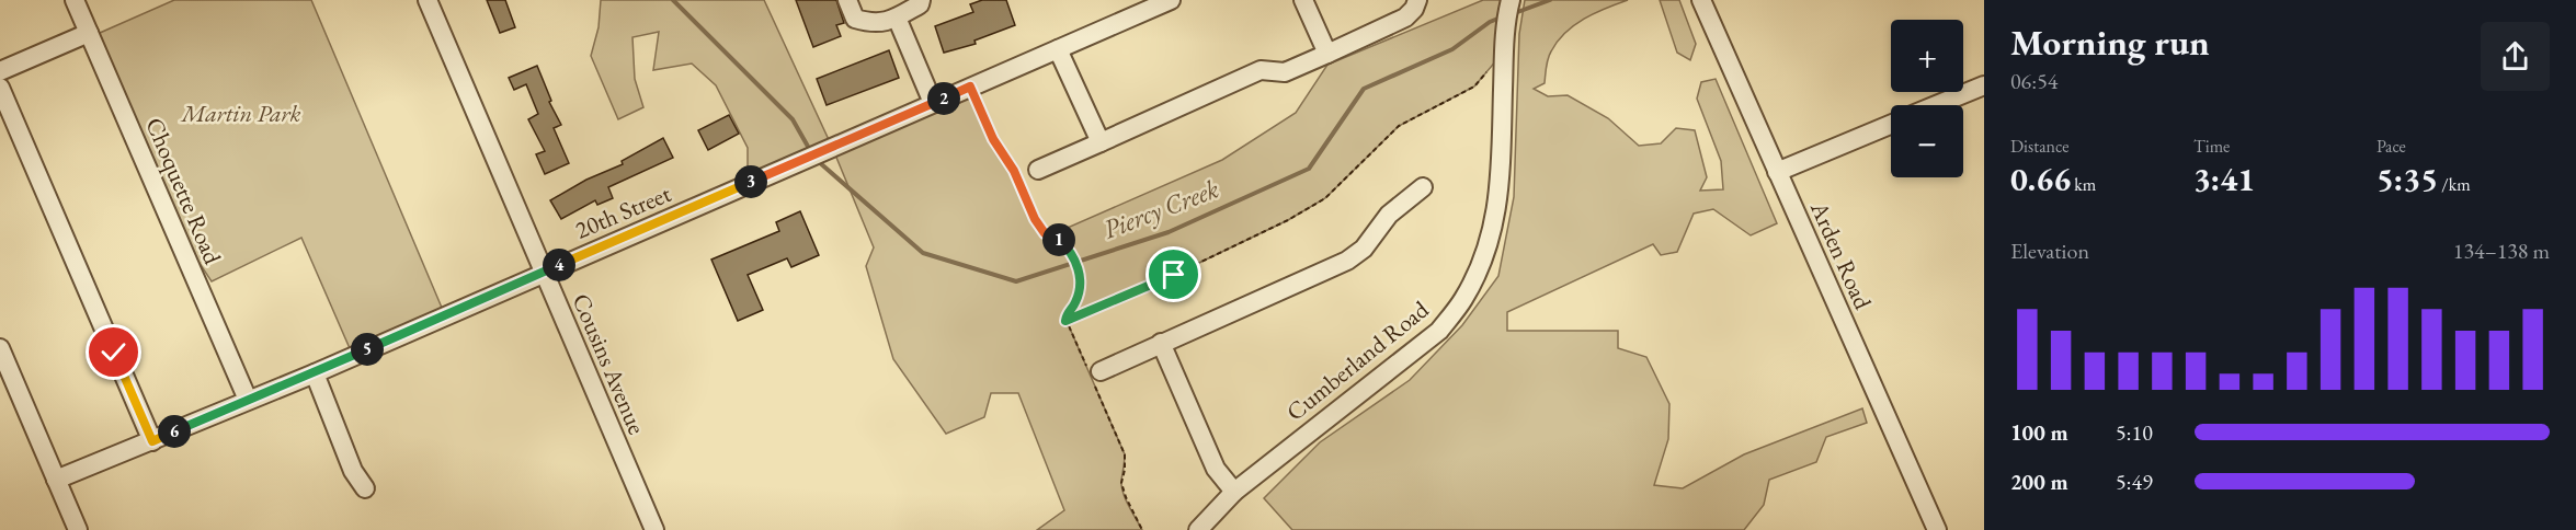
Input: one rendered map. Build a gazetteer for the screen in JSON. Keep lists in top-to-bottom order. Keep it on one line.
{"streets":{"street":["Choquette Road","20th Street","Arden Road","Cumberland Road","Cousins Avenue"]},"crossings":[["Choquette Road","20th Street"],["20th Street","Cousins Avenue"]],"water":["Piercy Creek"],"parks":["Martin Park"],"page":{"heading":["Morning run","06:54"],"map_buttons":["+","−"],"pins":["2","3","1","4","5","6"],"stats":[["Distance","0.66 km"],["Time","3:41"],["Pace","5:35 /km"]],"chart":["Elevation","134–138 m"],"list":[{"name":"100 m","note":"5:10"},{"name":"200 m","note":"5:49"}]}}
